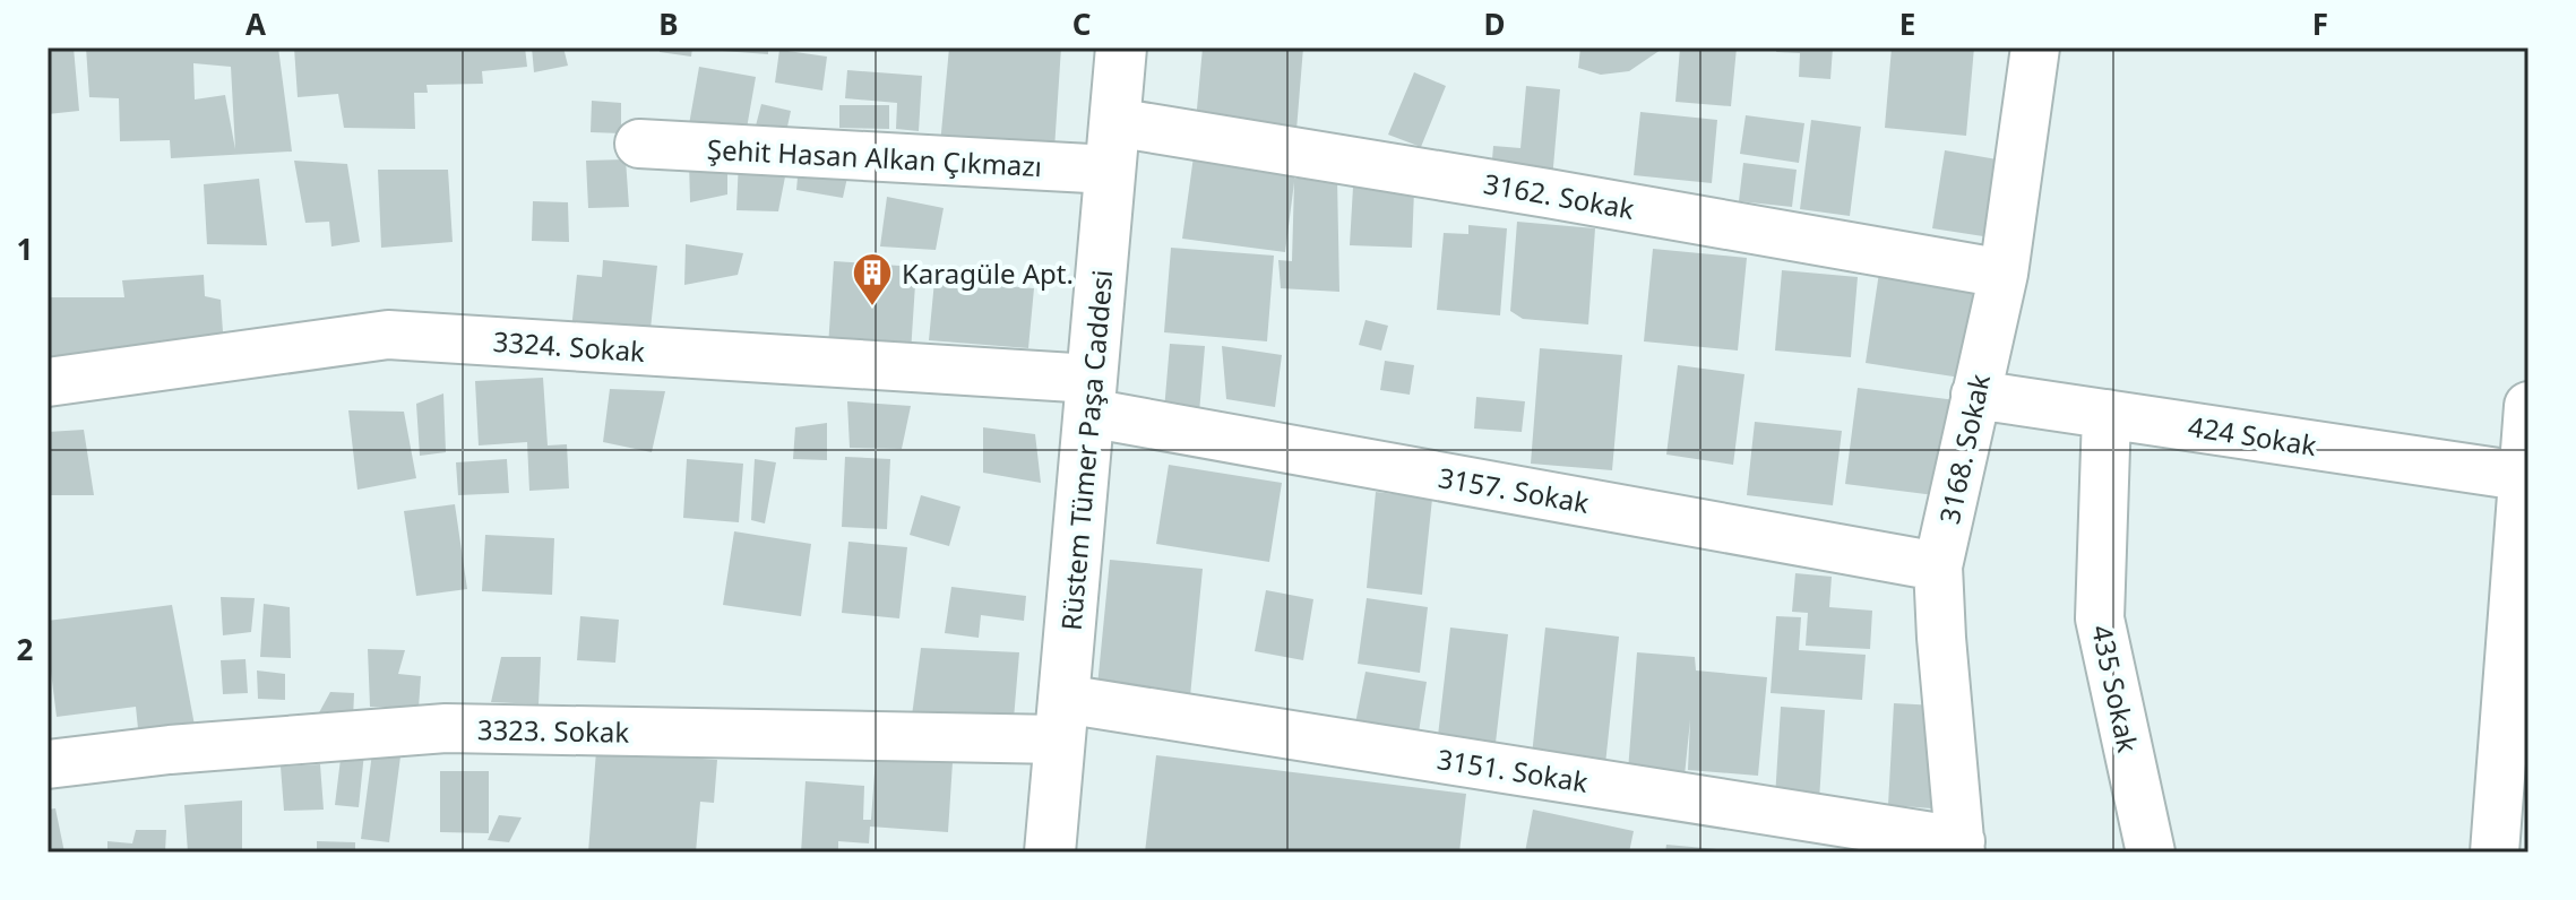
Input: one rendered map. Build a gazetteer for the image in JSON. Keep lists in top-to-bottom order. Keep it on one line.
{"streets":{"street":["Şehit Hasan Alkan Çıkmazı","3162. Sokak","3324. Sokak","424 Sokak","3168. Sokak","Rüstem Tümer Paşa Caddesi","3157. Sokak","435 Sokak","3323. Sokak","3151. Sokak"]},"crossings":[["Şehit Hasan Alkan Çıkmazı","3162. Sokak"],["Şehit Hasan Alkan Çıkmazı","Rüstem Tümer Paşa Caddesi"],["3162. Sokak","3168. Sokak"],["3162. Sokak","Rüstem Tümer Paşa Caddesi"],["3324. Sokak","Rüstem Tümer Paşa Caddesi"],["3324. Sokak","3157. Sokak"],["424 Sokak","3168. Sokak"],["424 Sokak","435 Sokak"],["3168. Sokak","3157. Sokak"],["3168. Sokak","3151. Sokak"],["Rüstem Tümer Paşa Caddesi","3157. Sokak"],["Rüstem Tümer Paşa Caddesi","3323. Sokak"],["Rüstem Tümer Paşa Caddesi","3151. Sokak"],["3323. Sokak","3151. Sokak"]],"places":{"building":["Karagüle Apt."]},"grid":{"columns":["A","B","C","D","E","F"],"rows":["1","2"]}}
